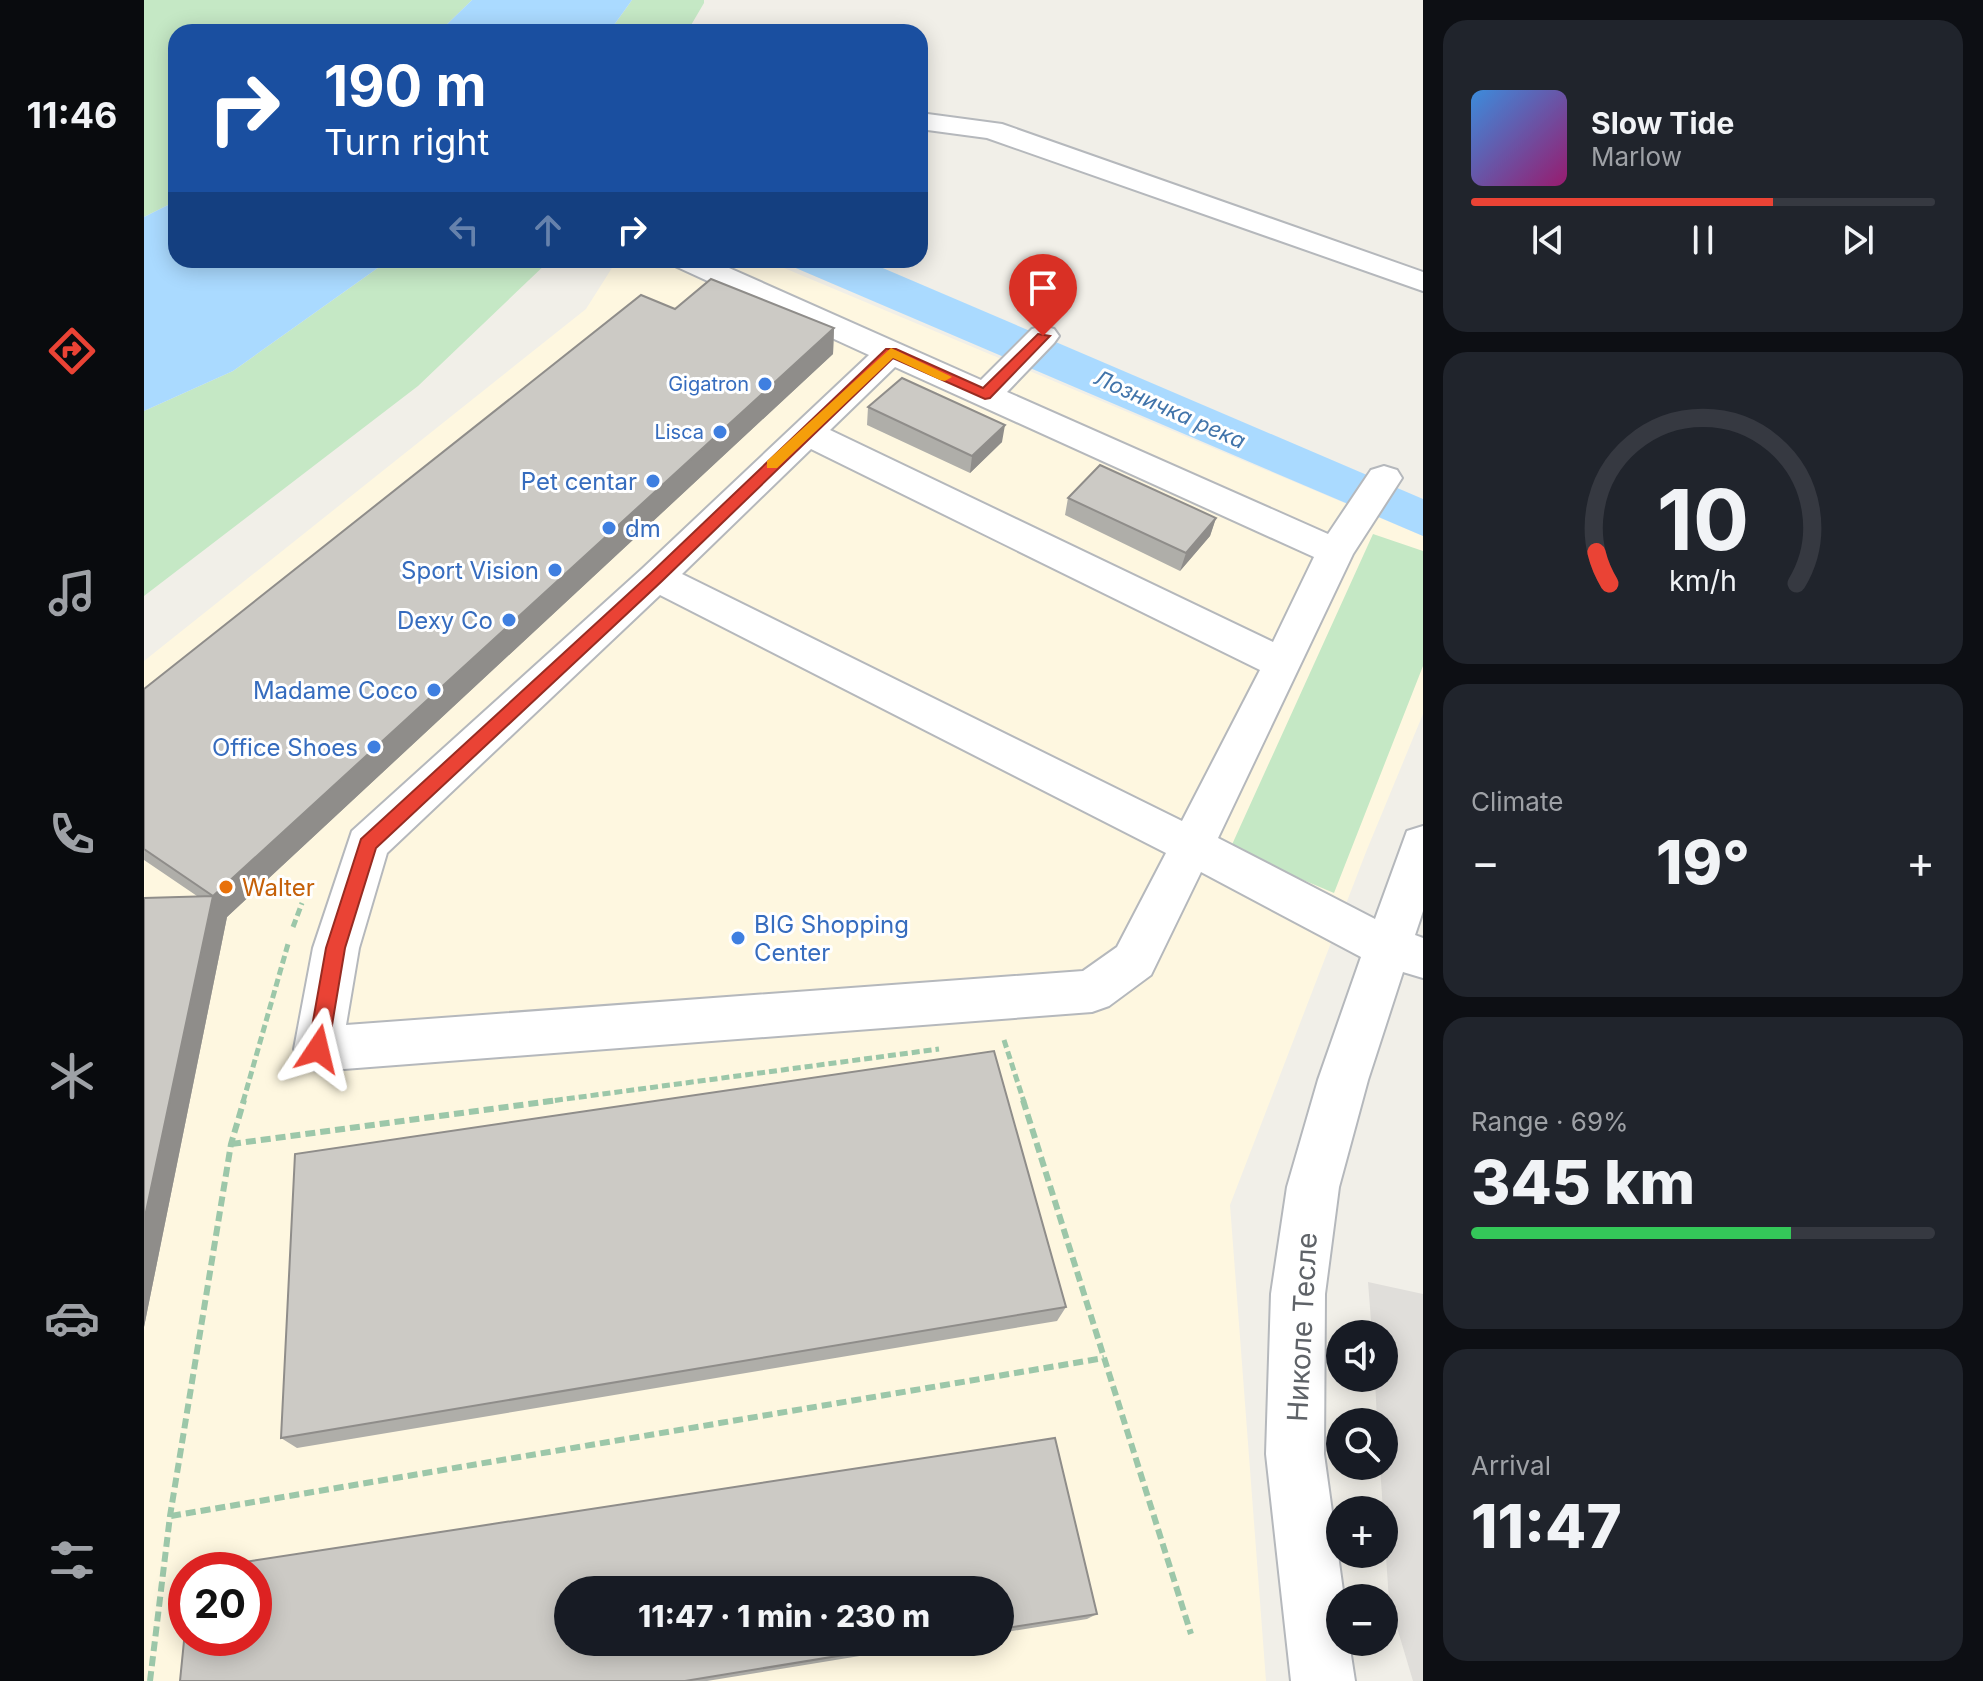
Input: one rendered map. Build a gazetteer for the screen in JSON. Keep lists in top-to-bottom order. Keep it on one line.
{"streets":{"street":["Николе Тесле"]},"water":["Лозничка река"],"places":["Gigatron","Lisca","Pet centar","dm","Sport Vision","Dexy Co","Madame Coco","Office Shoes","Walter","BIG Shopping Center"],"page":{"tabs":"11:46","turn":["190 m","Turn right"],"song":["Slow Tide","Marlow"],"tile":["Climate",["Range · 69%","345 km"],["Arrival","11:47"]],"heat":["−","19°","+"],"map_buttons":["+","−"],"limit":"20","trip":"11:47 · 1 min · 230 m","gauge":["10","km/h"]}}
